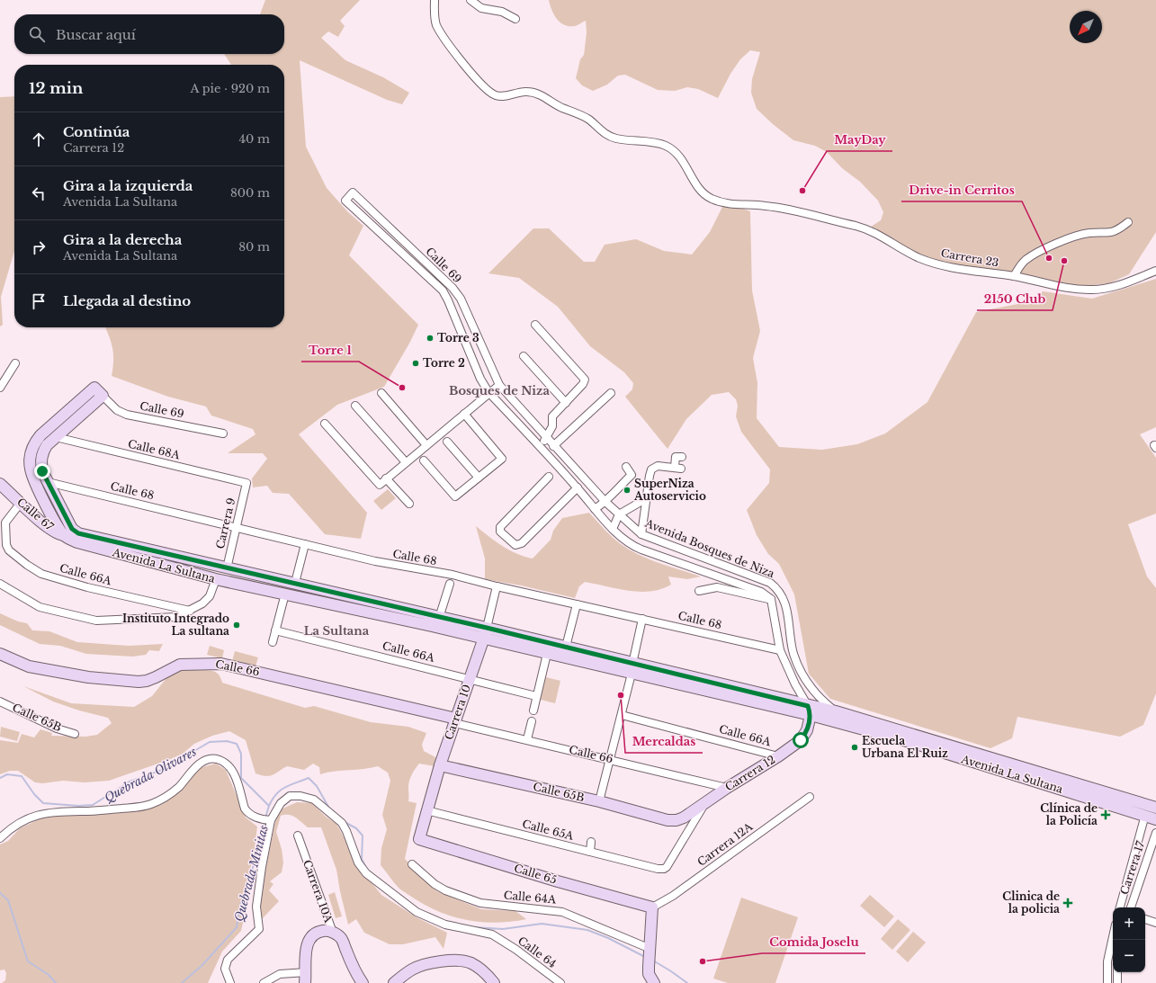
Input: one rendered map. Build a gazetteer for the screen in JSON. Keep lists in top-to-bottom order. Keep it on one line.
{"streets":{"street":["Carrera 23","Calle 69","Calle 68A","Calle 68","Calle 67","Carrera 9","Avenida Bosques de Niza","Avenida La Sultana","Calle 66A","Calle 66","Carrera 10","Calle 65B","Carrera 12","Calle 65A","Carrera 12A","Carrera 17","Calle 65","Carrera 10A","Calle 64A","Calle 64"]},"crossings":[["Calle 69","Avenida Bosques de Niza"],["Calle 68A","Carrera 9"],["Calle 68","Carrera 9"],["Calle 68","Carrera 10"],["Calle 67","Avenida La Sultana"],["Calle 67","Calle 66A"],["Carrera 9","Avenida La Sultana"],["Avenida Bosques de Niza","Avenida La Sultana"],["Avenida La Sultana","Carrera 10"],["Avenida La Sultana","Carrera 12"],["Avenida La Sultana","Carrera 17"],["Calle 66A","Carrera 10"],["Calle 66A","Carrera 12"],["Calle 66","Carrera 10"],["Calle 66","Carrera 12"],["Carrera 10","Calle 65B"],["Carrera 10","Calle 65A"],["Carrera 10","Calle 65"],["Calle 65B","Carrera 12"],["Carrera 12","Calle 65A"],["Carrera 12A","Calle 65"]],"districts":["Bosques de Niza","La Sultana"],"water":["Quebrada Olivares","Quebrada Minitas"],"places":{"other":["MayDay","Drive-in Cerritos","2150 Club","Torre 3","Torre 2","Torre 1","SuperNiza Autoservicio","Instituto Integrado La sultana","Mercaldas","Escuela Urbana El Ruiz","Comida Joselu"],"health":["Clínica de la Policía","Clinica de la policia"]},"north":"bottom left","page":{"search":"Buscar aquí","heading":["12 min","A pie · 920 m"],"list":[["Continúa","Carrera 12","40 m"],["Gira a la izquierda","Avenida La Sultana","800 m"],["Gira a la derecha","Avenida La Sultana","80 m"],"Llegada al destino"],"map_buttons":["+","−"]}}
